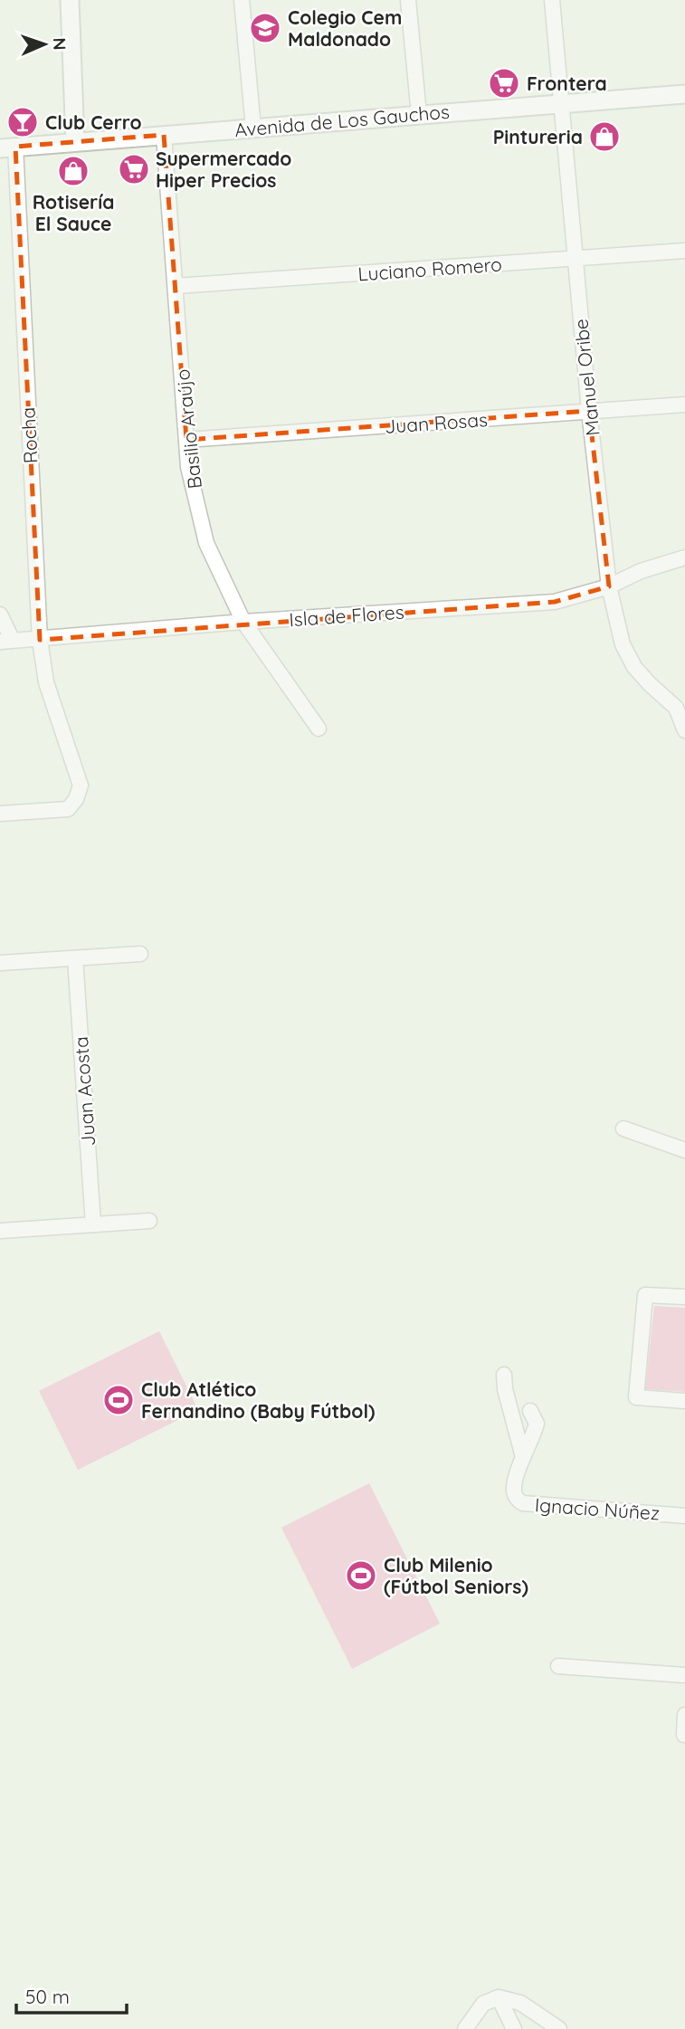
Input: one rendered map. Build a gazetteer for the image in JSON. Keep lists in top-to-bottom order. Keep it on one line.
{"streets":{"street":["Avenida de Los Gauchos","Luciano Romero","Manuel Oribe","Juan Rosas","Basilio Araújo","Rocha","Isla de Flores","Juan Acosta","Ignacio Núñez"]},"crossings":[["Avenida de Los Gauchos","Manuel Oribe"],["Avenida de Los Gauchos","Basilio Araújo"],["Avenida de Los Gauchos","Rocha"],["Luciano Romero","Manuel Oribe"],["Luciano Romero","Basilio Araújo"],["Manuel Oribe","Juan Rosas"],["Manuel Oribe","Isla de Flores"],["Juan Rosas","Basilio Araújo"],["Basilio Araújo","Isla de Flores"],["Rocha","Isla de Flores"]],"places":{"school or university":["Colegio Cem Maldonado"],"supermarket":["Frontera","Supermercado Hiper Precios"],"bar":["Club Cerro"],"shop":["Pintureria","Rotisería El Sauce"],"sports":["Club Atlético Fernandino (Baby Fútbol)","Club Milenio (Fútbol Seniors)"]},"scale_bar":"50 m","north":"right"}
